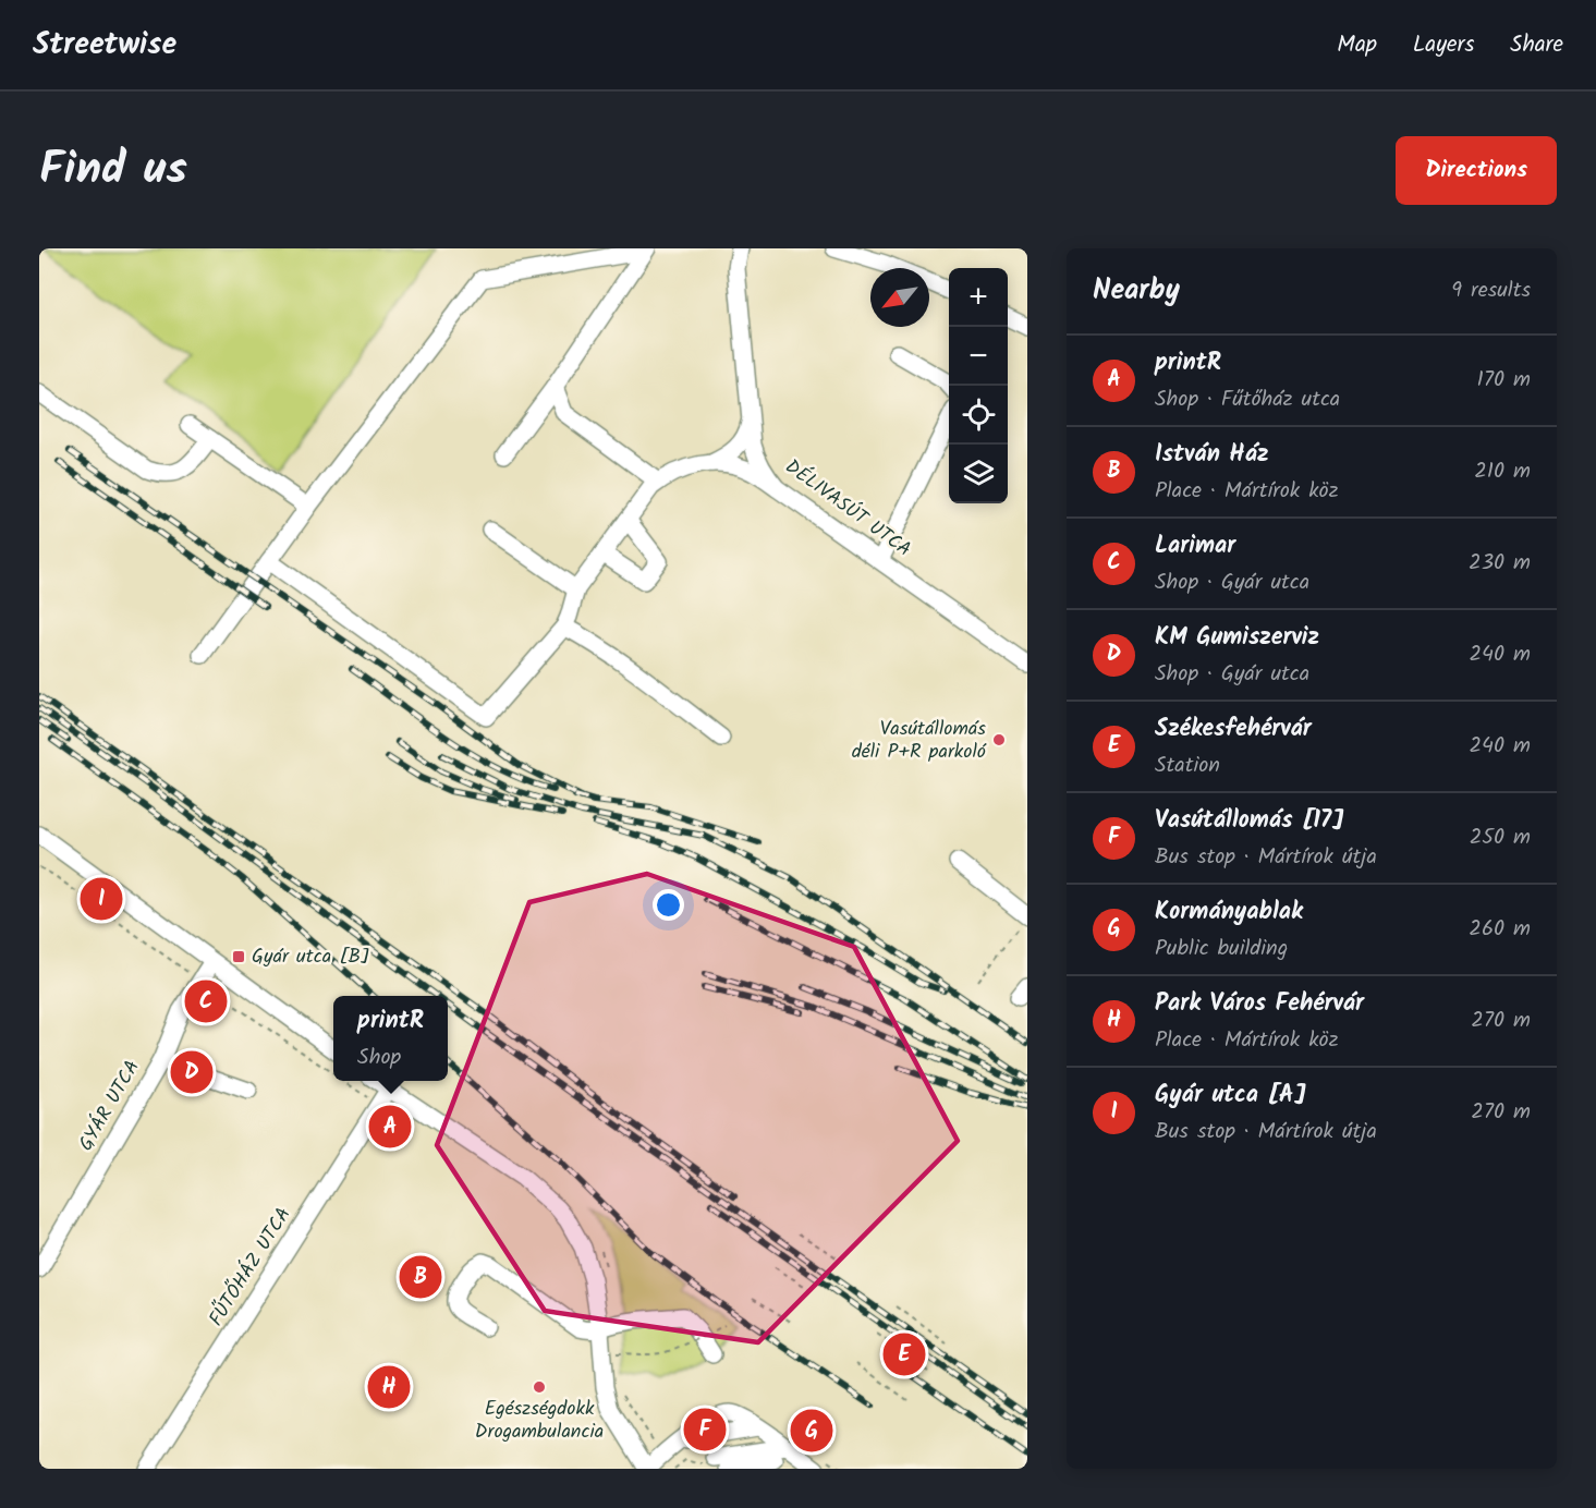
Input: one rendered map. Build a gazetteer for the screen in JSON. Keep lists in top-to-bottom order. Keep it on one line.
{"streets":{"street":["DÉLIVASÚT UTCA","GYÁR UTCA","FŰTŐHÁZ UTCA"]},"places":{"other":["Vasútállomás déli P+R parkoló","Egészségdokk Drogambulancia"],"transit":["Gyár utca [B]"]},"north":"bottom left","page":{"header":"Streetwise","nav":["Map","Layers","Share"],"title":"Find us","buttons":"Directions","heading":["Nearby","9 results"],"map_buttons":["+","−"],"list":[{"mark":"A","name":"printR","note":"Shop · Fűtőház utca","value":"170 m"},{"mark":"B","name":"István Ház","note":"Place · Mártírok köz","value":"210 m"},{"mark":"C","name":"Larimar","note":"Shop · Gyár utca","value":"230 m"},{"mark":"D","name":"KM Gumiszerviz","note":"Shop · Gyár utca","value":"240 m"},{"mark":"E","name":"Székesfehérvár","note":"Station","value":"240 m"},{"mark":"F","name":"Vasútállomás [17]","note":"Bus stop · Mártírok útja","value":"250 m"},{"mark":"G","name":"Kormányablak","note":"Public building","value":"260 m"},{"mark":"H","name":"Park Város Fehérvár","note":"Place · Mártírok köz","value":"270 m"},{"mark":"I","name":"Gyár utca [A]","note":"Bus stop · Mártírok útja","value":"270 m"}],"pins":["I","C","D","A","B","E","H","F","G"],"popup":["printR","Shop"]}}
